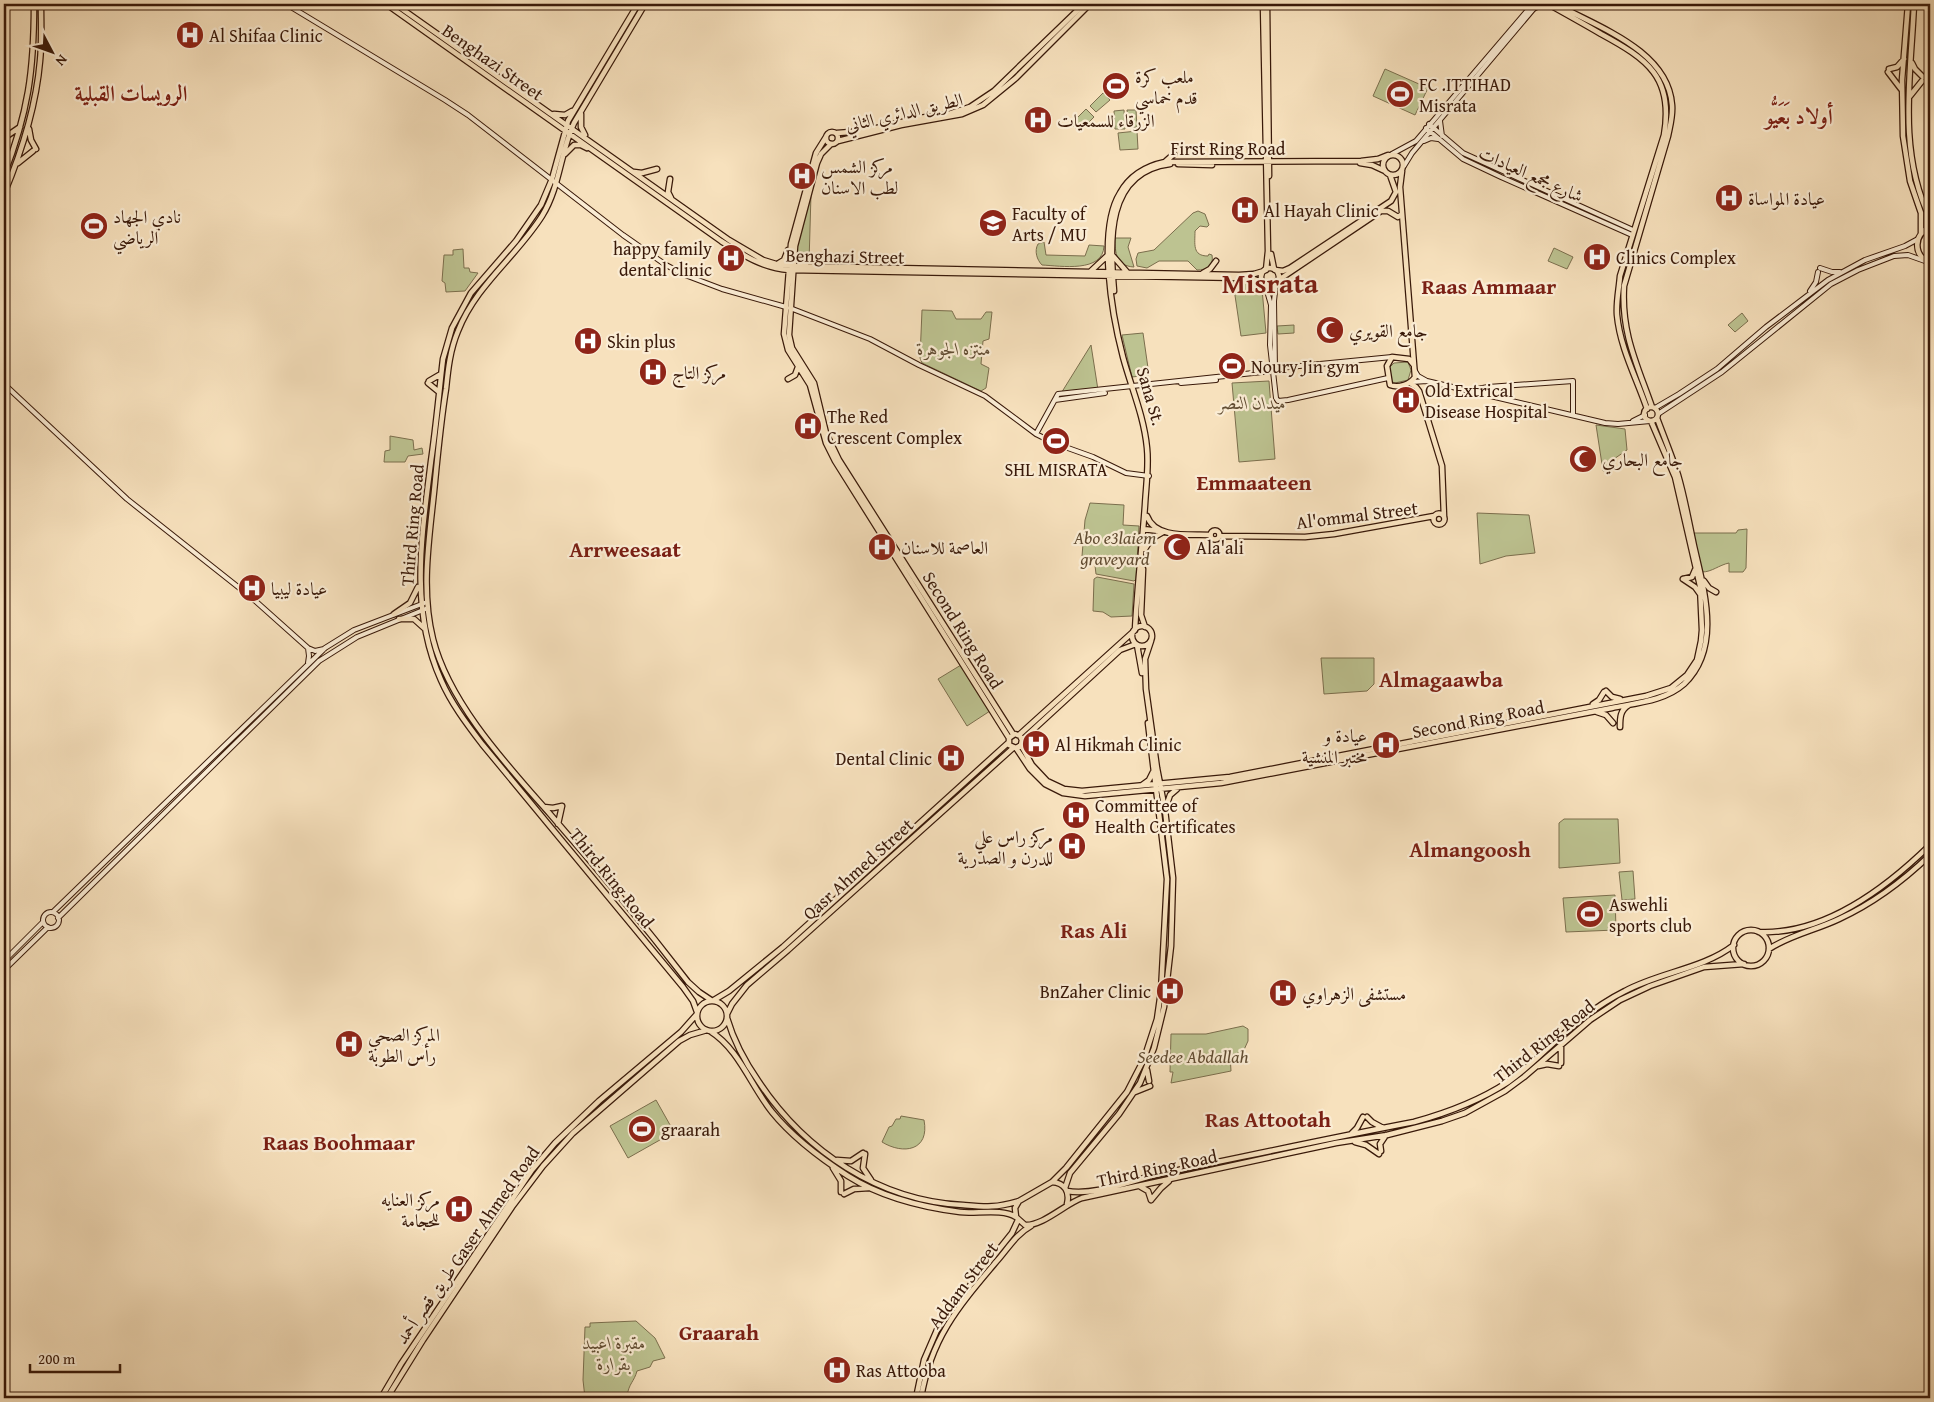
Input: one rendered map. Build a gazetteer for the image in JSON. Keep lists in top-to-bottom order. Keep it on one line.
{"streets":{"main road":["Benghazi Street","الطريق الدائري الثاني","First Ring Road","شارع مجمع العيادات","Sana St.","Al'ommal Street","Third Ring Road","Second Ring Road","Qasr Ahmed Street","طريق قصر أحمد Gaser Ahmed Road","Addam Street"]},"crossings":[["Benghazi Street","First Ring Road"],["Benghazi Street","Third Ring Road"],["First Ring Road","Sana St."],["Third Ring Road","Qasr Ahmed Street"],["Third Ring Road","طريق قصر أحمد Gaser Ahmed Road"],["Third Ring Road","Addam Street"],["Second Ring Road","Qasr Ahmed Street"],["Qasr Ahmed Street","طريق قصر أحمد Gaser Ahmed Road"]],"districts":["الرويسات القبلية","أولاد بَعَيُّو","Misrata","Raas Ammaar","Emmaateen","Arrweesaat","Almagaawba","Almangoosh","Ras Ali","Ras Attootah","Raas Boohmaar","Graarah"],"parks":["منتزه الجوهرة","ميدان النصر","Abo e3laiem graveyard","Seedee Abdallah","مقبرة اعبيد بقرارة"],"places":{"hospital":["Al Shifaa Clinic","الزرقاء للسمعيات","مركز الشمس لطب الاسنان","عيادة المواساة","Al Hayah Clinic","Clinics Complex","happy family dental clinic","Skin plus","مركز التاج","Old Extrical Disease Hospital","The Red Crescent Complex","العاصمة للاسنان","عيادة ليبيا","Al Hikmah Clinic","عيادة و مختبر المنشية","Dental Clinic","Committee of Health Certificates","مركز راس علي للدرن و الصدرية","BnZaher Clinic","مستشفى الزهراوي","المركز الصحي رأس الطوبة","مركز العنايه للحجامة","Ras Attooba"],"sports":["ملعب كرة قدم خماسي","FC .ITTIHAD Misrata","نادي الجهاد الرياضي","Noury Jin gym","SHL MISRATA","Aswehli sports club","graarah"],"school or university":["Faculty of Arts / MU"],"mosque":["جامع القويري","جامع البحاري","Ala'ali"]},"scale_bar":"200 m","north":"bottom right"}
